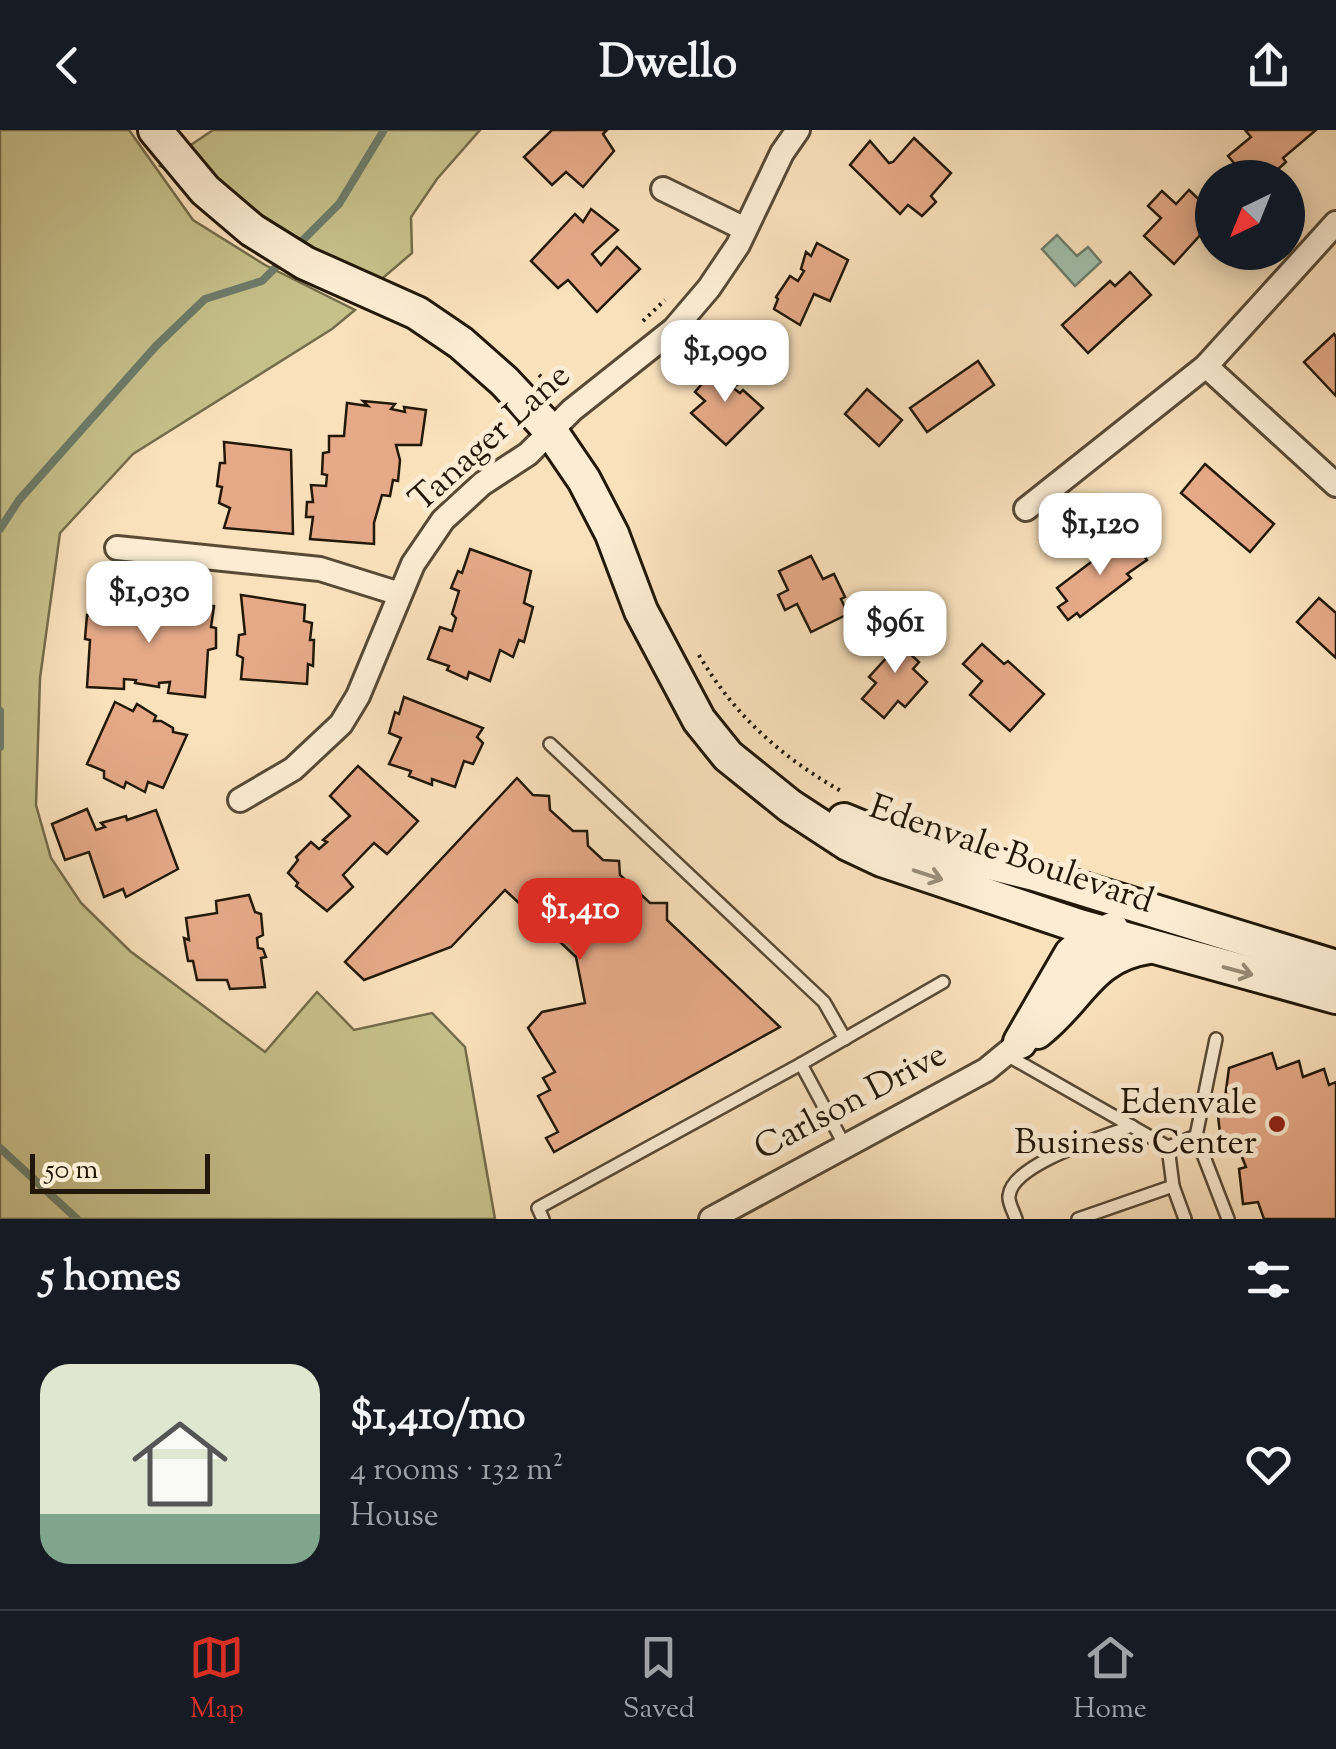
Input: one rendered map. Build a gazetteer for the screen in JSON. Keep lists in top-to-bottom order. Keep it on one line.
{"streets":{"street":["Tanager Lane","Edenvale Boulevard","Carlson Drive"]},"crossings":[["Tanager Lane","Edenvale Boulevard"]],"places":["Edenvale Business Center"],"scale_bar":"50 m","north":"bottom left","page":{"header":"Dwello","price":["$1,090","$1,120","$1,030","$961","$1,410"],"scale":"50 m","heading":"5 homes","list":[{"name":"$1,410/mo","note":"4 rooms · 132 m² · House"}],"tabs":["Map","Saved","Home"]}}
